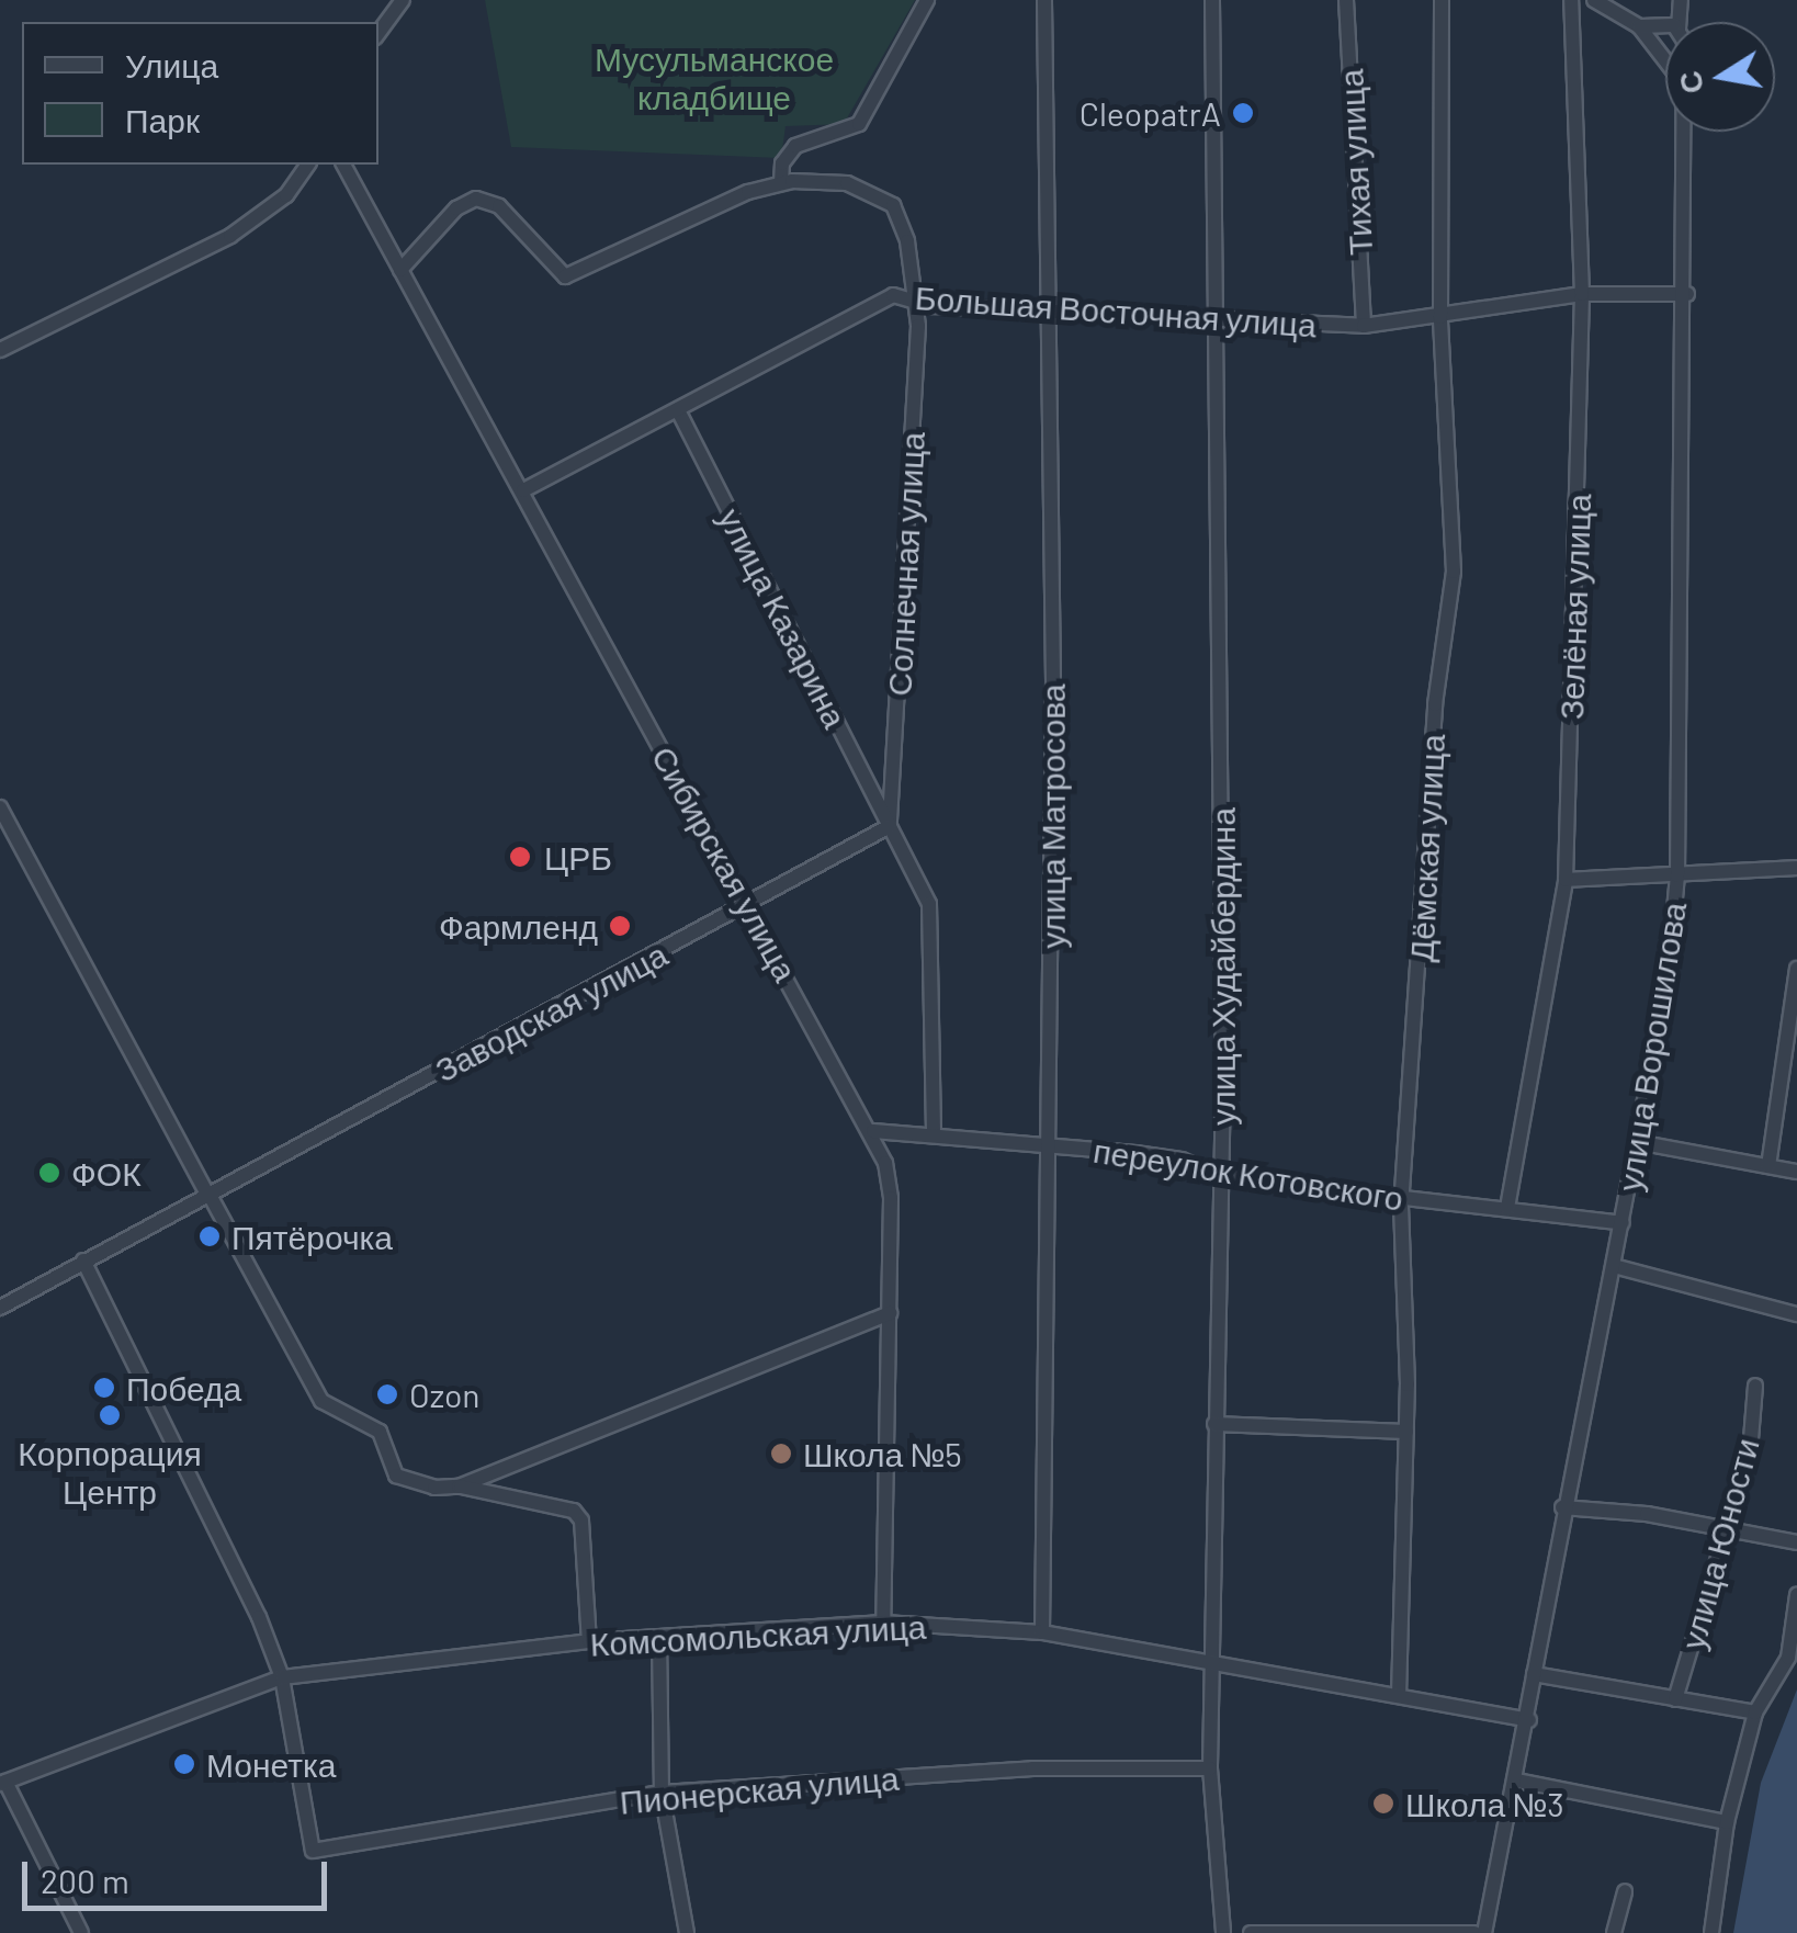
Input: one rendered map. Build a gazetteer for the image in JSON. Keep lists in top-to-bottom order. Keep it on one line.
{"streets":{"street":["Тихая улица","Большая Восточная улица","Солнечная улица","Зелёная улица","улица Казарина","улица Матросова","Дёмская улица","Сибирская улица","улица Худайбердина","Заводская улица","улица Ворошилова","переулок Котовского","улица Юности","Комсомольская улица","Пионерская улица"]},"crossings":[["Тихая улица","Большая Восточная улица"],["Большая Восточная улица","Солнечная улица"],["Большая Восточная улица","Зелёная улица"],["Большая Восточная улица","улица Казарина"],["Большая Восточная улица","улица Матросова"],["Большая Восточная улица","Дёмская улица"],["Большая Восточная улица","Сибирская улица"],["Большая Восточная улица","улица Худайбердина"],["Большая Восточная улица","улица Ворошилова"],["Солнечная улица","улица Казарина"],["Солнечная улица","Заводская улица"],["Зелёная улица","переулок Котовского"],["улица Казарина","Заводская улица"],["улица Казарина","переулок Котовского"],["улица Матросова","переулок Котовского"],["улица Матросова","Комсомольская улица"],["Дёмская улица","переулок Котовского"],["Дёмская улица","Комсомольская улица"],["Сибирская улица","Заводская улица"],["Сибирская улица","переулок Котовского"],["Сибирская улица","Комсомольская улица"],["улица Худайбердина","переулок Котовского"],["улица Худайбердина","Комсомольская улица"],["улица Худайбердина","Пионерская улица"],["улица Ворошилова","переулок Котовского"],["улица Ворошилова","Комсомольская улица"],["Комсомольская улица","Пионерская улица"]],"parks":["Мусульманское кладбище"],"places":["CleopatrA","ЦРБ","Фармленд","ФОК","Пятёрочка","Победа","Ozon","Корпорация Центр","Школа №5","Монетка","Школа №3"],"legend":["Улица","Парк"],"scale_bar":"200 m","north":"left"}
